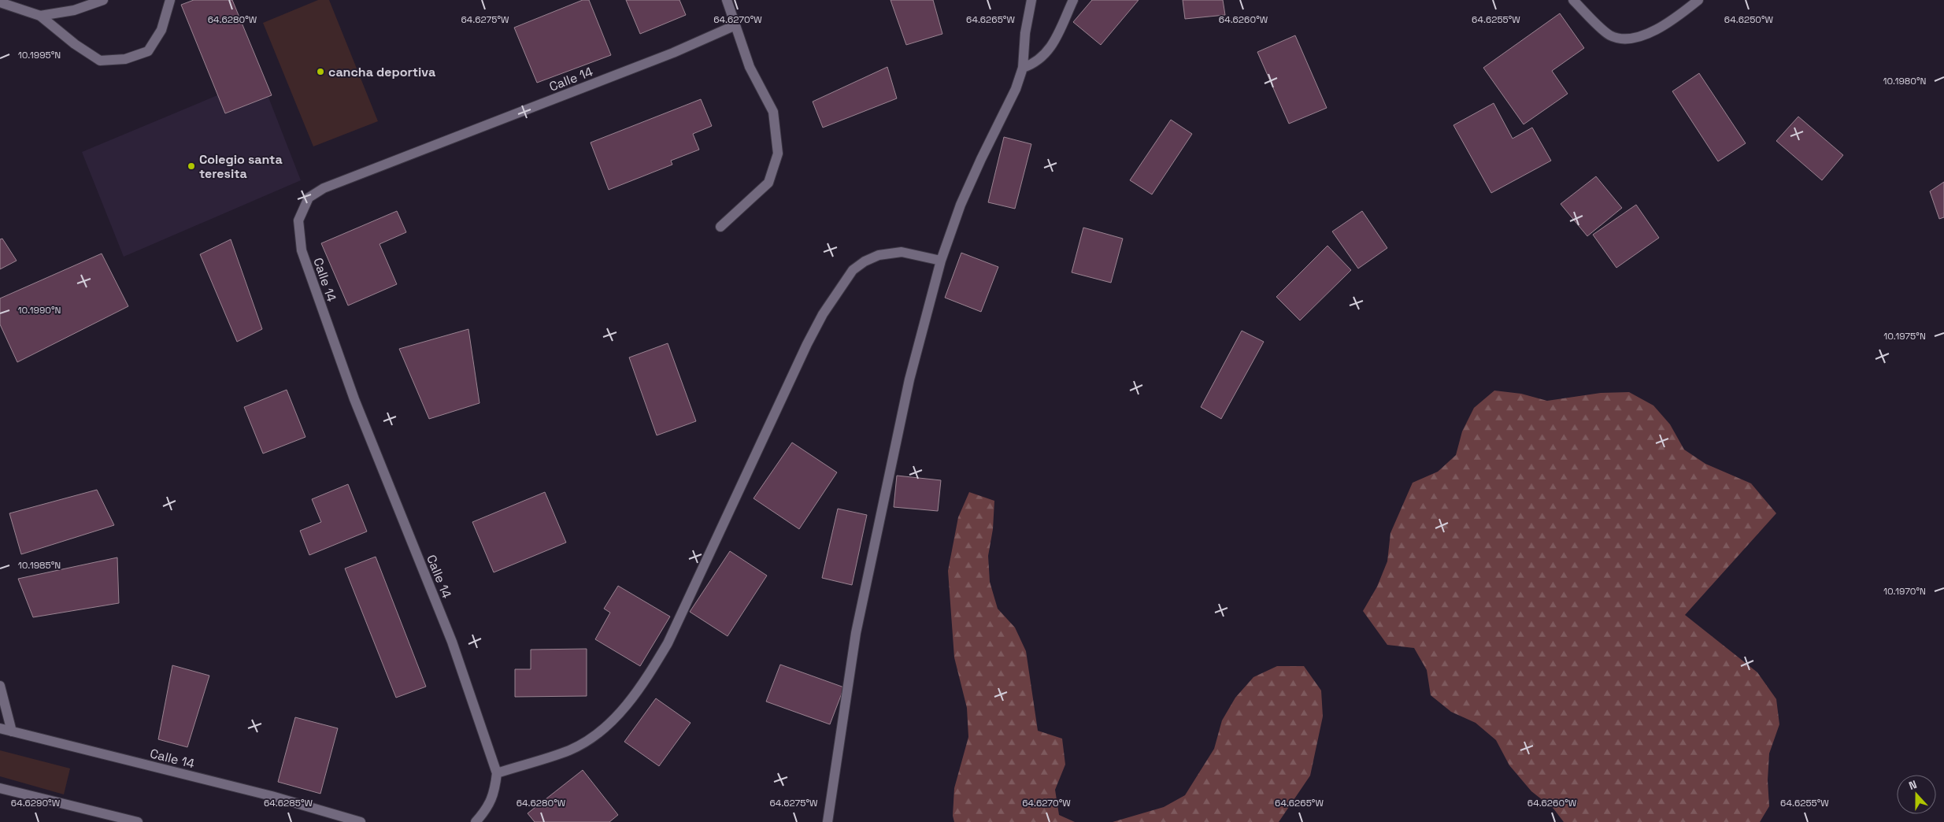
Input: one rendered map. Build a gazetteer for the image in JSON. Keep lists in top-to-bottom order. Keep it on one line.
{"streets":{"street":["Calle 14"]},"places":["cancha deportiva","Colegio santa teresita"],"north":"top","coordinates":["64.6280°W","64.6275°W","64.6270°W","64.6265°W","64.6255°W","64.6250°W","64.6260°W","10.1995°N","10.1980°N","10.1990°N","10.1975°N","10.1985°N","10.1970°N","64.6290°W","64.6285°W"]}
